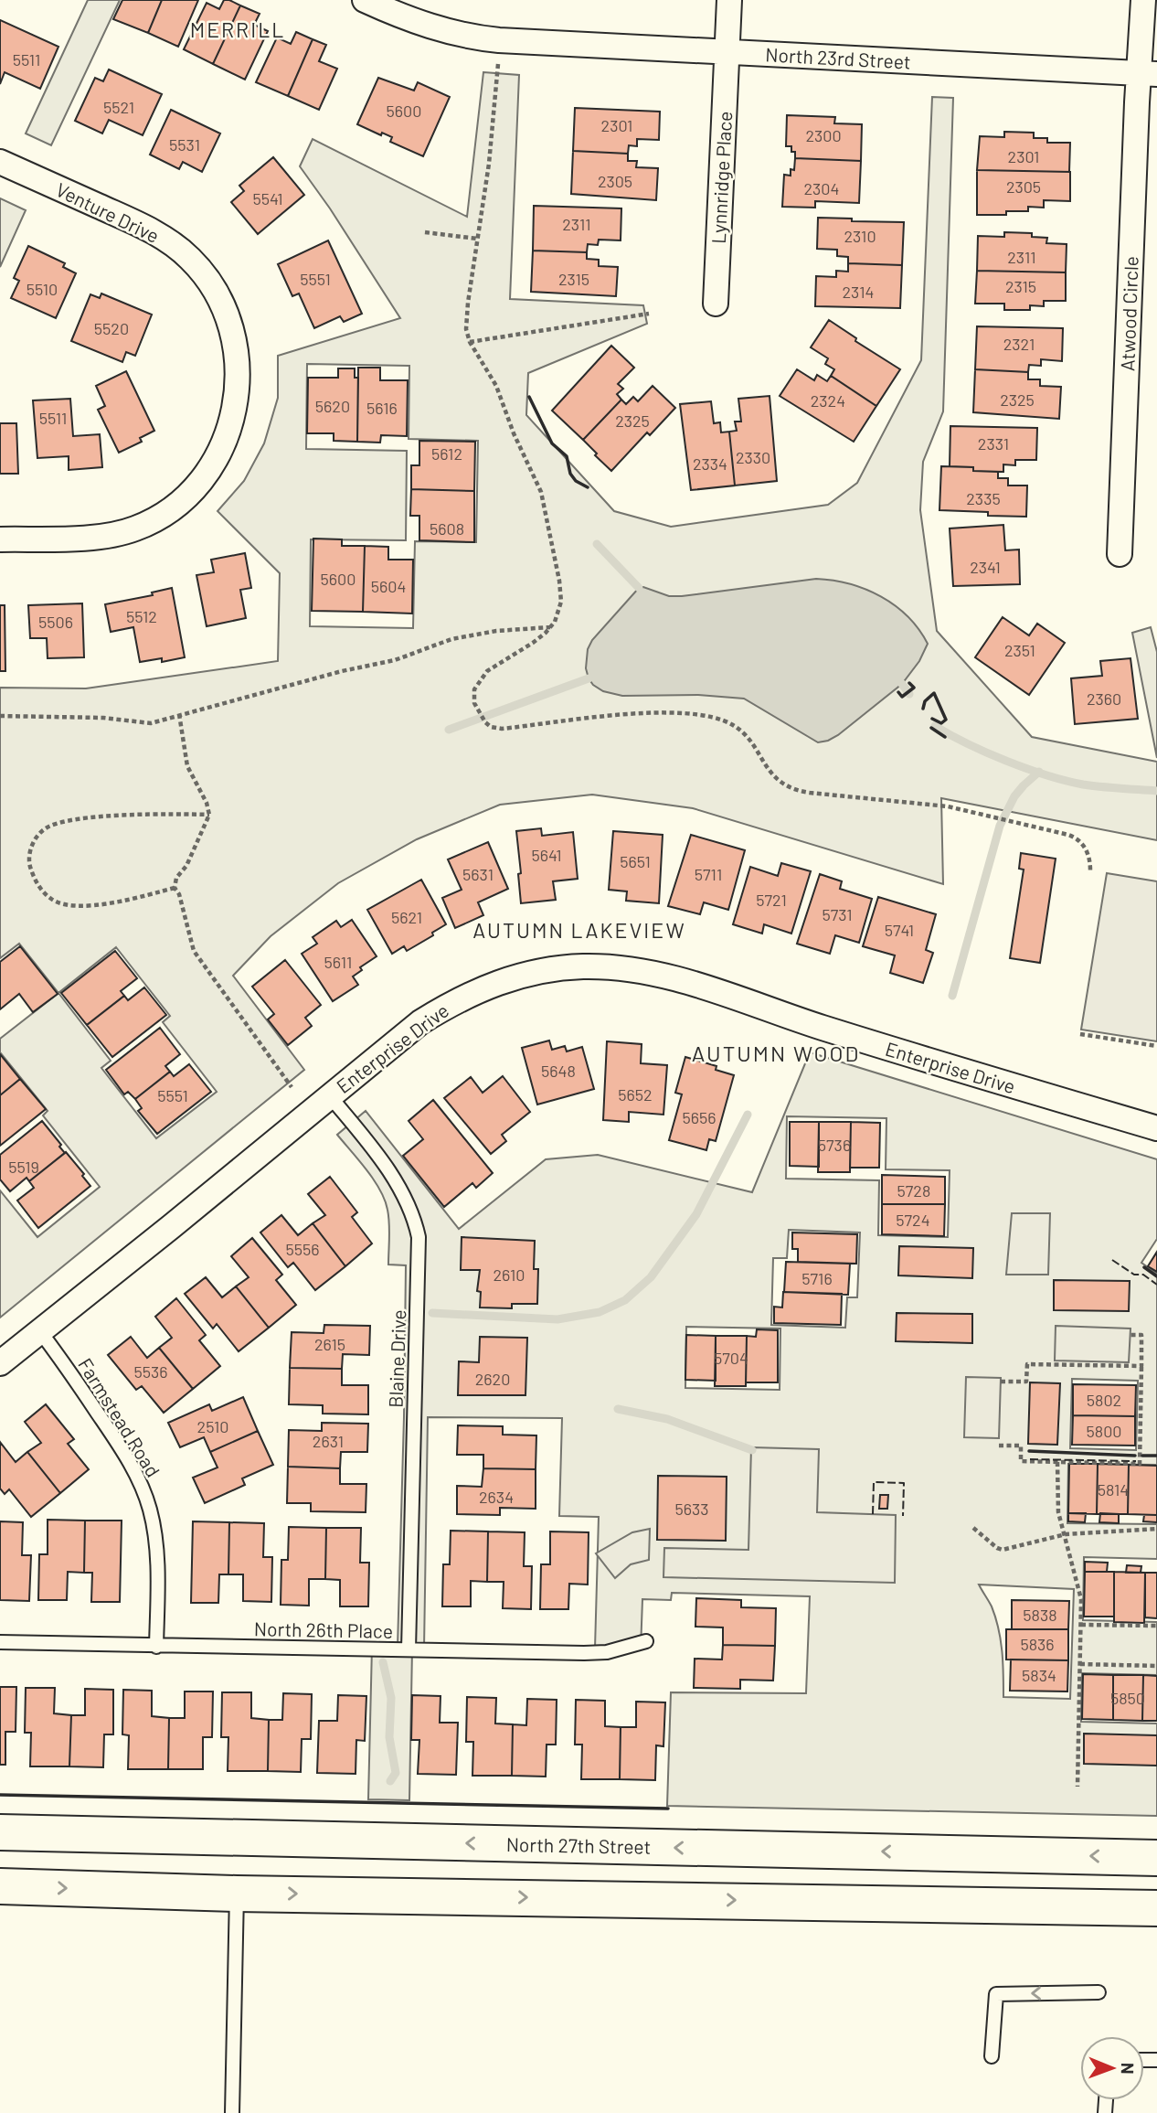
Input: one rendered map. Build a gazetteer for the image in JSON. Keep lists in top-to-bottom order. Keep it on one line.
{"streets":{"main road":["North 27th Street"],"street":["North 23rd Street","Lynnridge Place","Venture Drive","Atwood Circle","Enterprise Drive"],"lane":["Blaine Drive","Farmstead Road","North 26th Place"]},"crossings":[["North 23rd Street","Lynnridge Place"],["North 23rd Street","Atwood Circle"],["Enterprise Drive","Blaine Drive"],["Enterprise Drive","Farmstead Road"],["Blaine Drive","North 26th Place"],["Farmstead Road","North 26th Place"]],"districts":["MERRILL","AUTUMN LAKEVIEW","AUTUMN WOOD"],"house_numbers":["5511","5521","5600","2301","2300","5531","2301","2305","2305","2304","5541","2311","2310","2311","5551","2315","2315","5510","2314","5520","2321","2325","2324","5620","5616","5511","2325","2331","5612","2330","2334","2335","5608","2341","5600","5604","5512","5506","2351","2360","5641","5651","5631","5711","5721","5731","5621","5741","5611","5648","5652","5551","5656","5736","5519","5728","5724","5556","2610","5716","2615","5704","5536","2620","5802","2510","5800","2631","5814","2634","5633","5838","5836","5834","5850"],"north":"right"}
